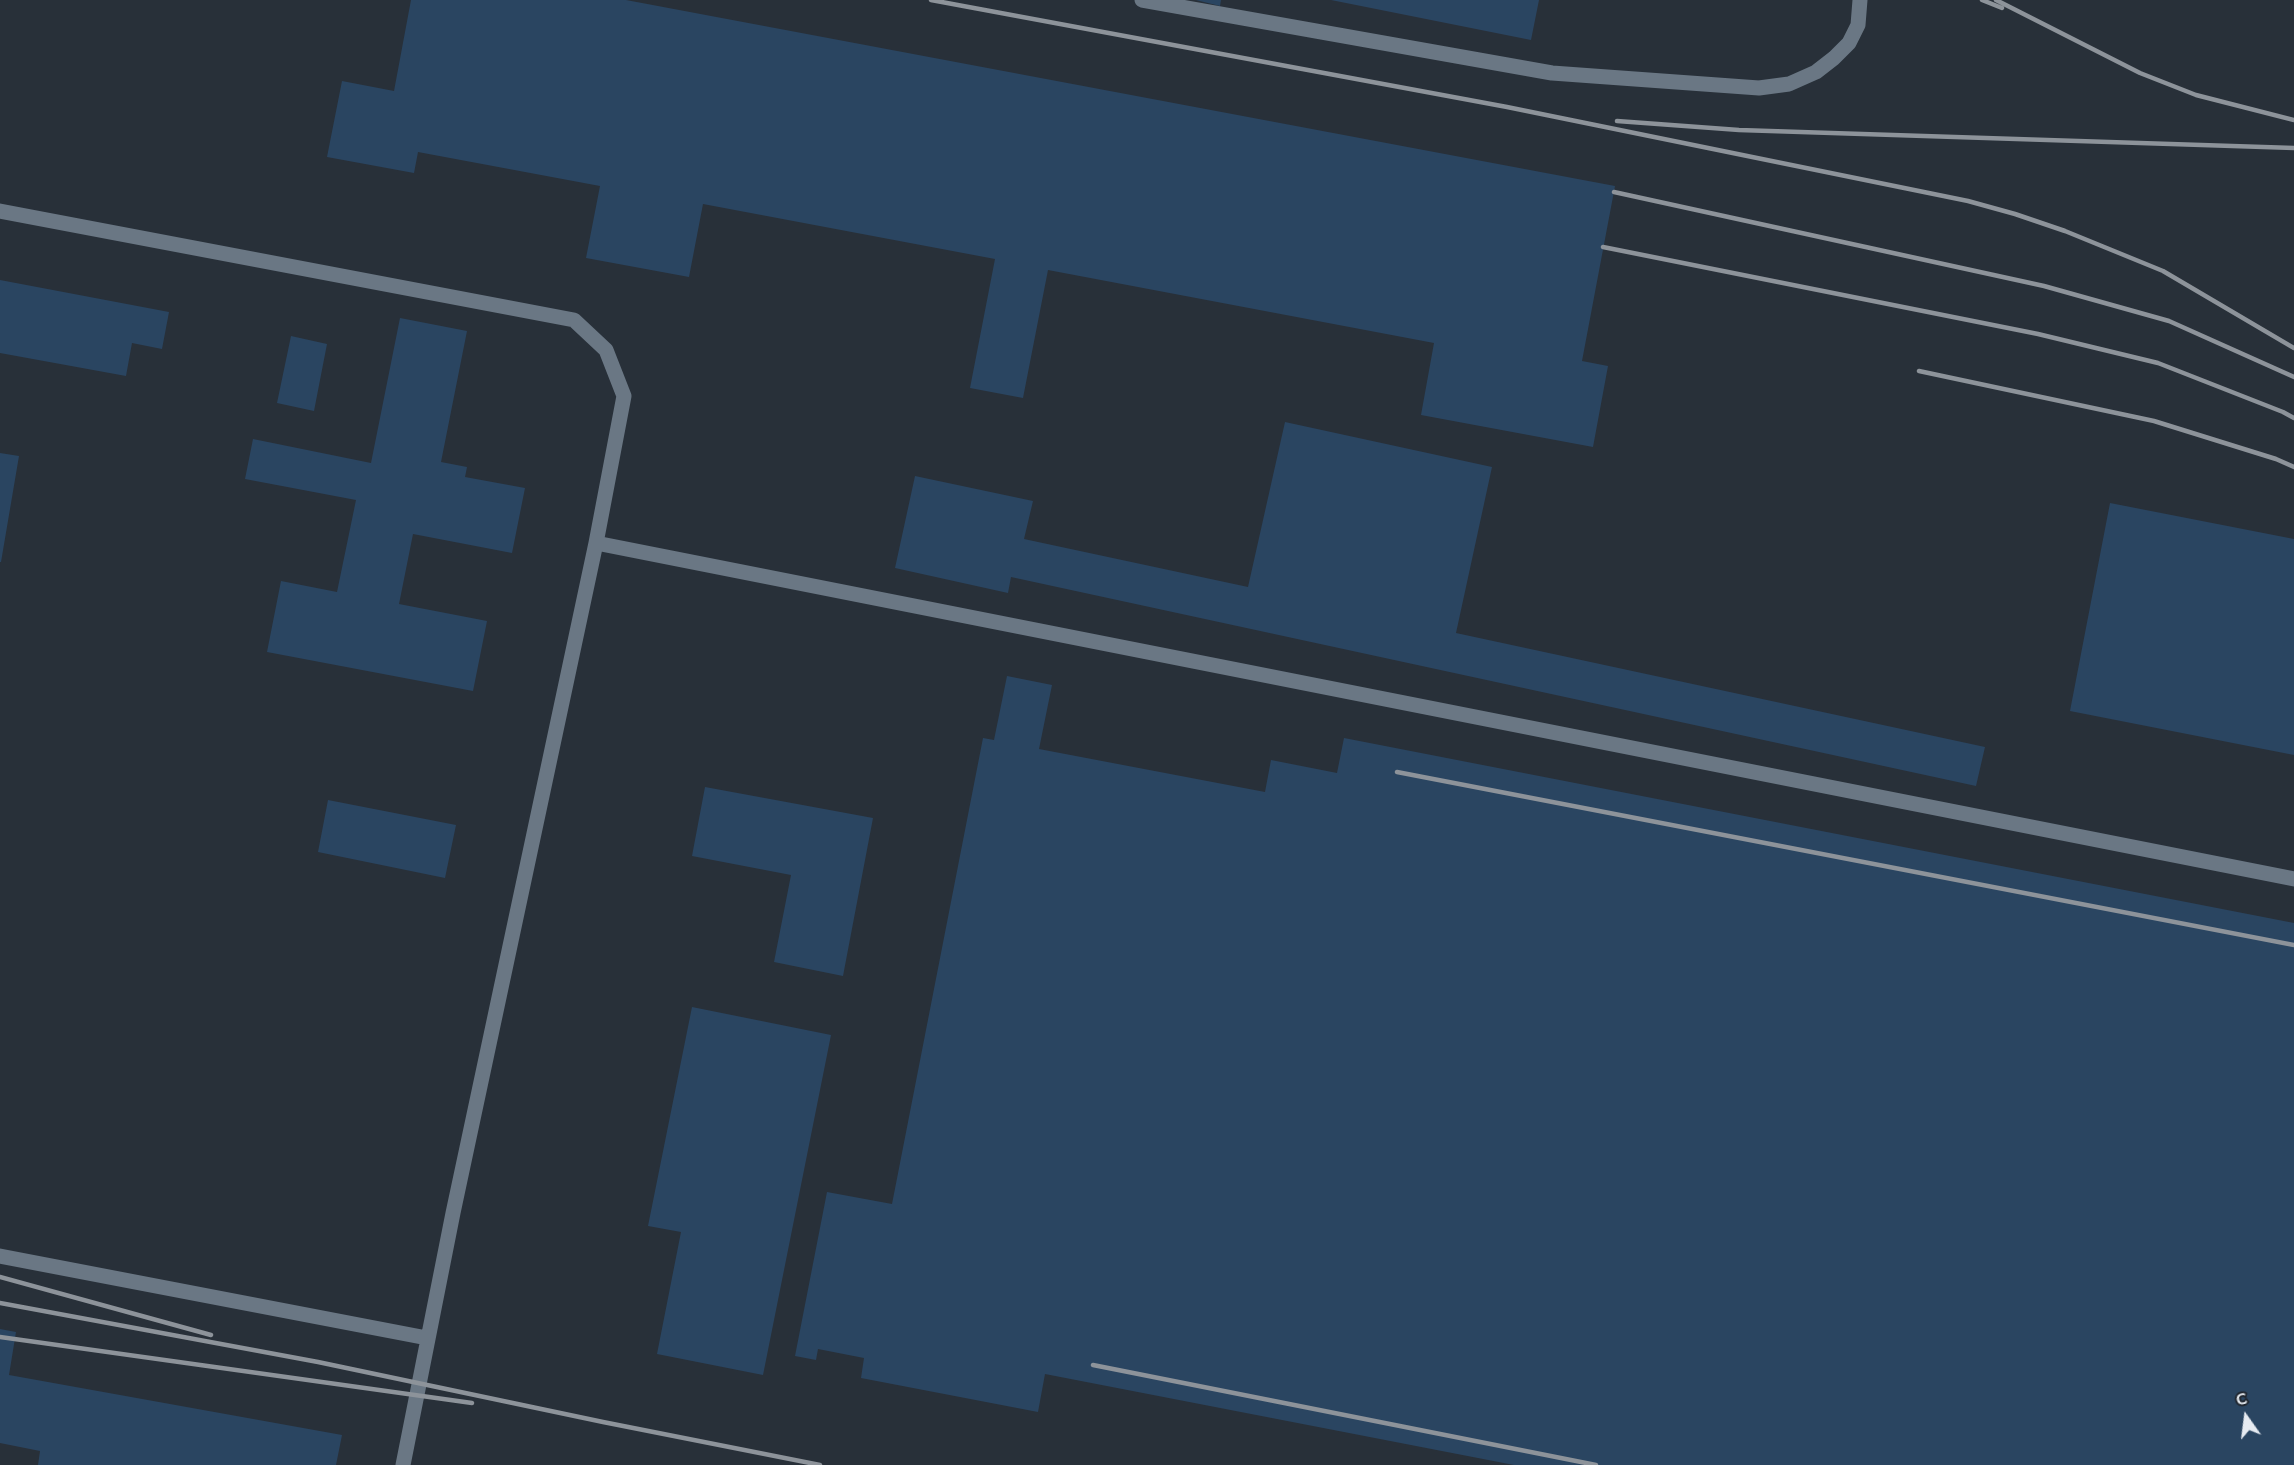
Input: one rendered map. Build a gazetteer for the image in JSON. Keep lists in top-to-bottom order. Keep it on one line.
{"north":"top"}
